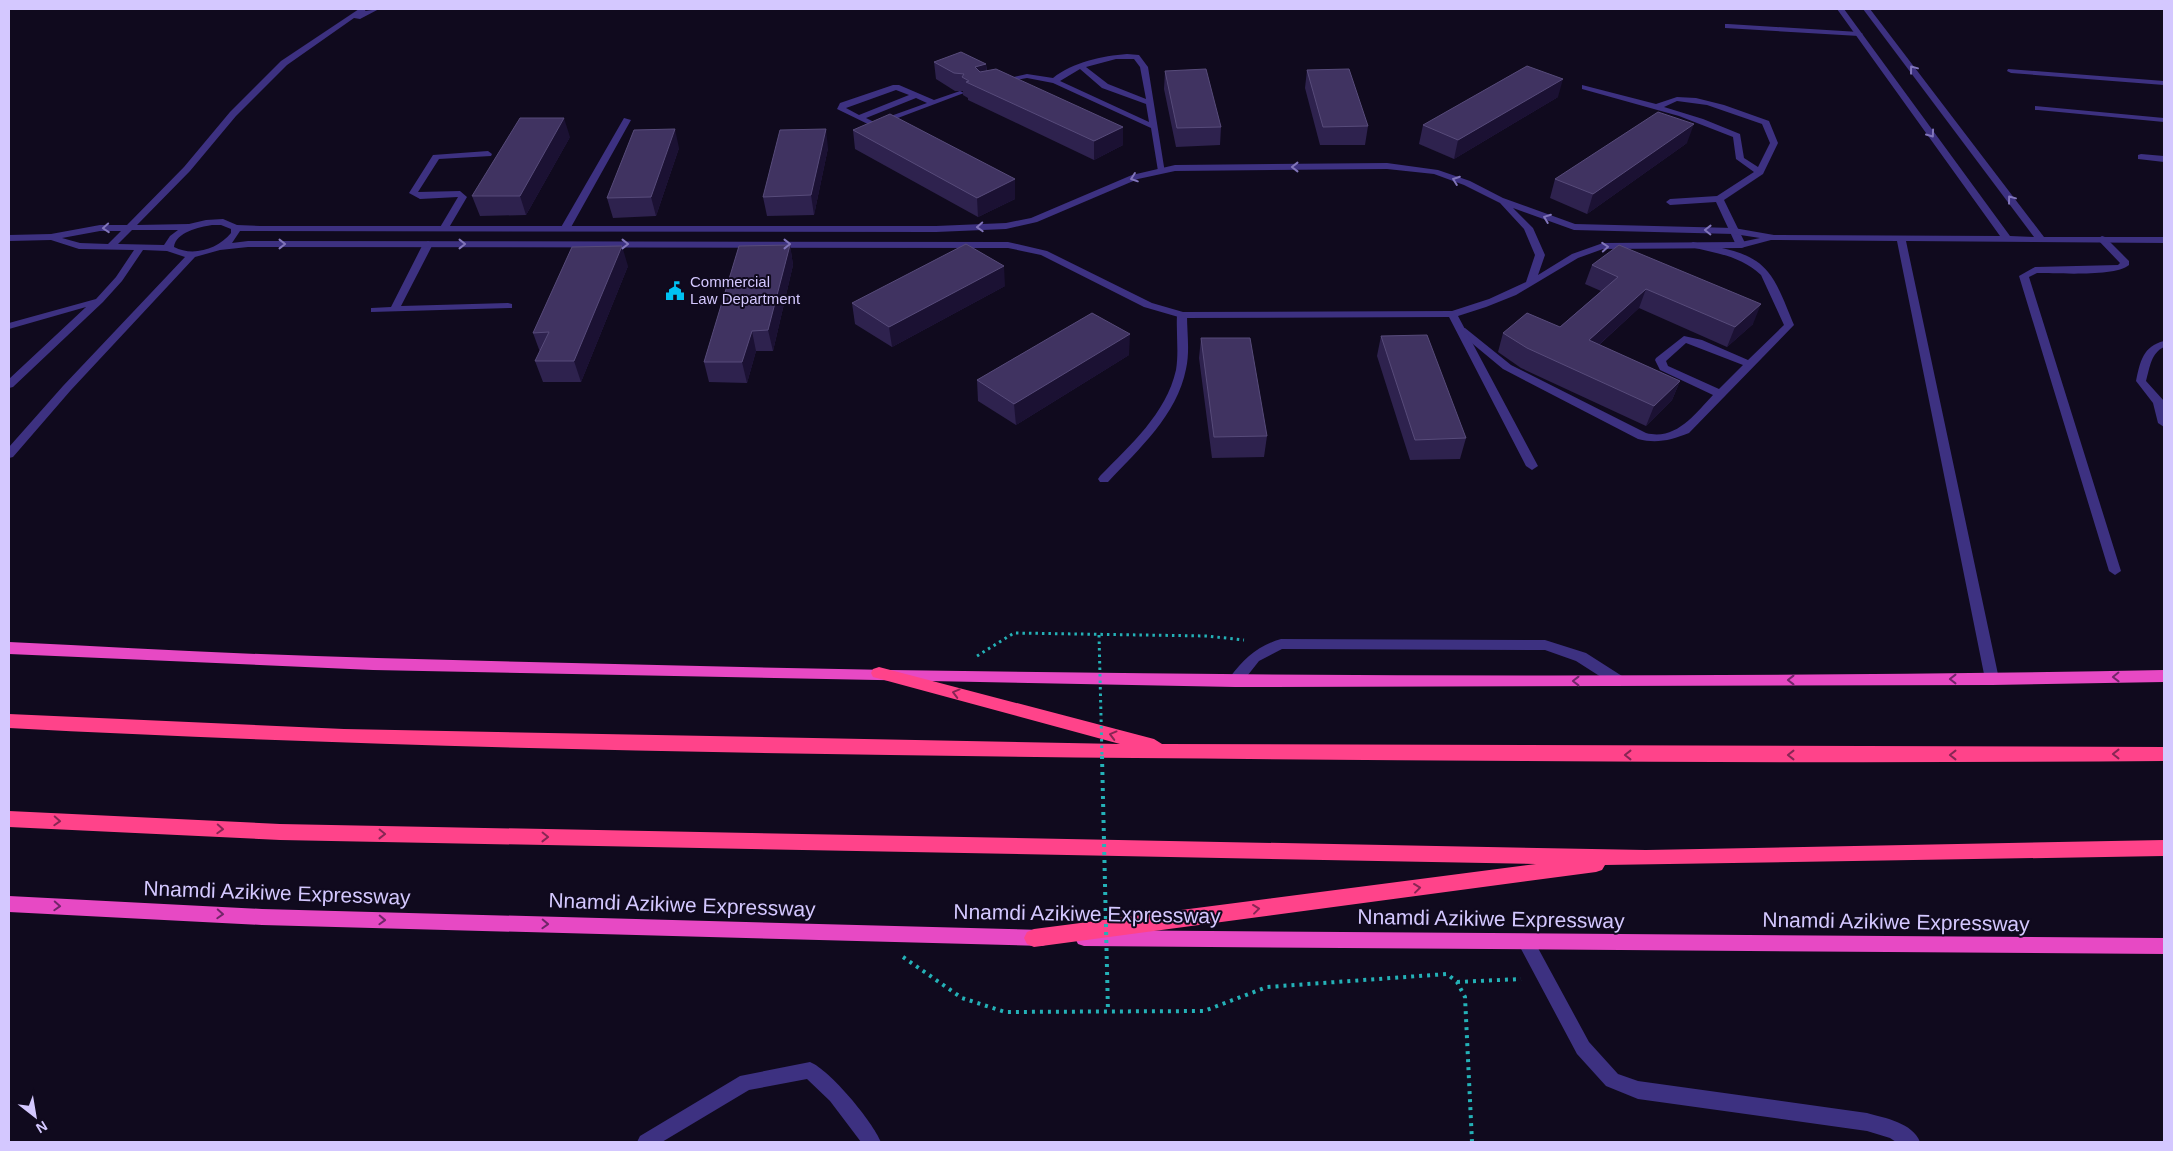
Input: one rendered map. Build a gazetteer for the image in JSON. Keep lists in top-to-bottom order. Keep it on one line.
{"streets":{"highway":["Nnamdi Azikiwe Expressway"]},"places":{"public building":["Commercial Law Department"]},"north":"bottom right"}
